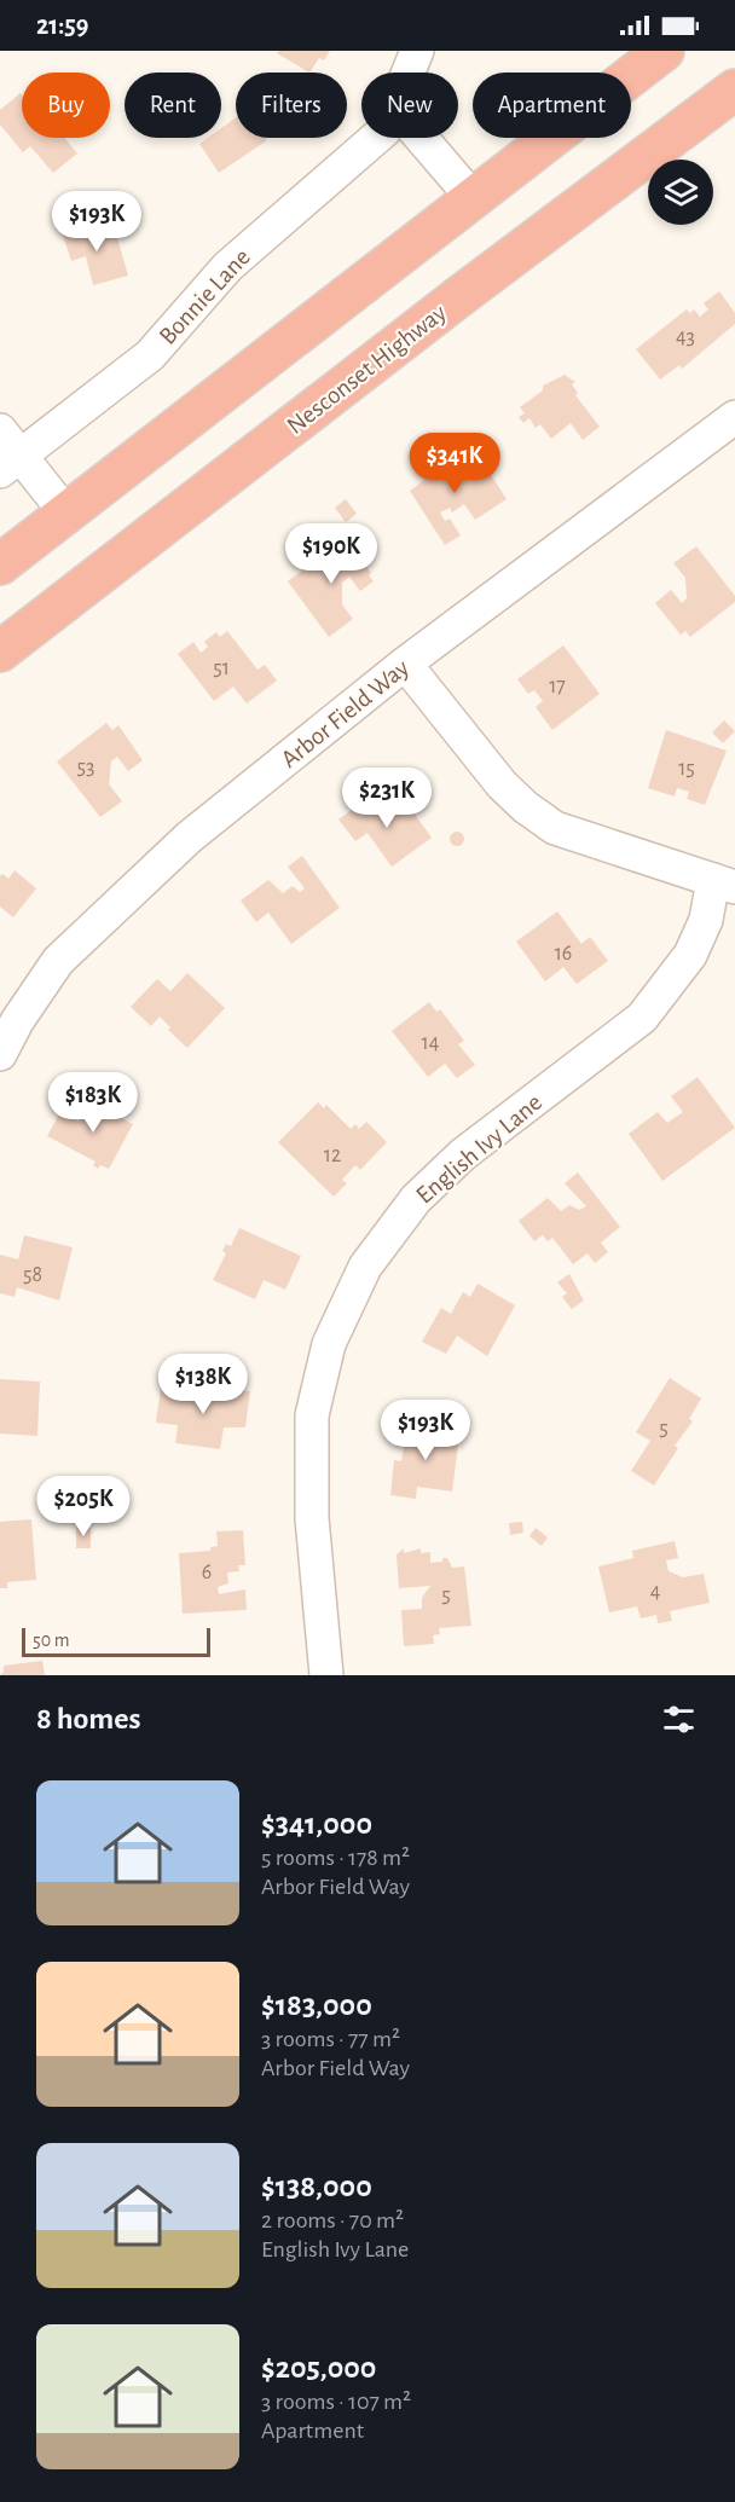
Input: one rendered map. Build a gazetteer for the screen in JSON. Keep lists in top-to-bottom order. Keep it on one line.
{"streets":{"highway":["Nesconset Highway"],"street":["Bonnie Lane","Arbor Field Way","English Ivy Lane"]},"house_numbers":["43","51","17","53","15","16","14","12","58","5","6","4","5"],"scale_bar":"50 m","page":{"status":"21:59","chip":["Buy","Rent","Filters","New","Apartment"],"price":["$193K","$341K","$190K","$231K","$183K","$138K","$193K","$205K"],"scale":"50 m","heading":"8 homes","list":[{"name":"$341,000","note":"5 rooms · 178 m² · Arbor Field Way"},{"name":"$183,000","note":"3 rooms · 77 m² · Arbor Field Way"},{"name":"$138,000","note":"2 rooms · 70 m² · English Ivy Lane"},{"name":"$205,000","note":"3 rooms · 107 m² · Apartment"}]}}
